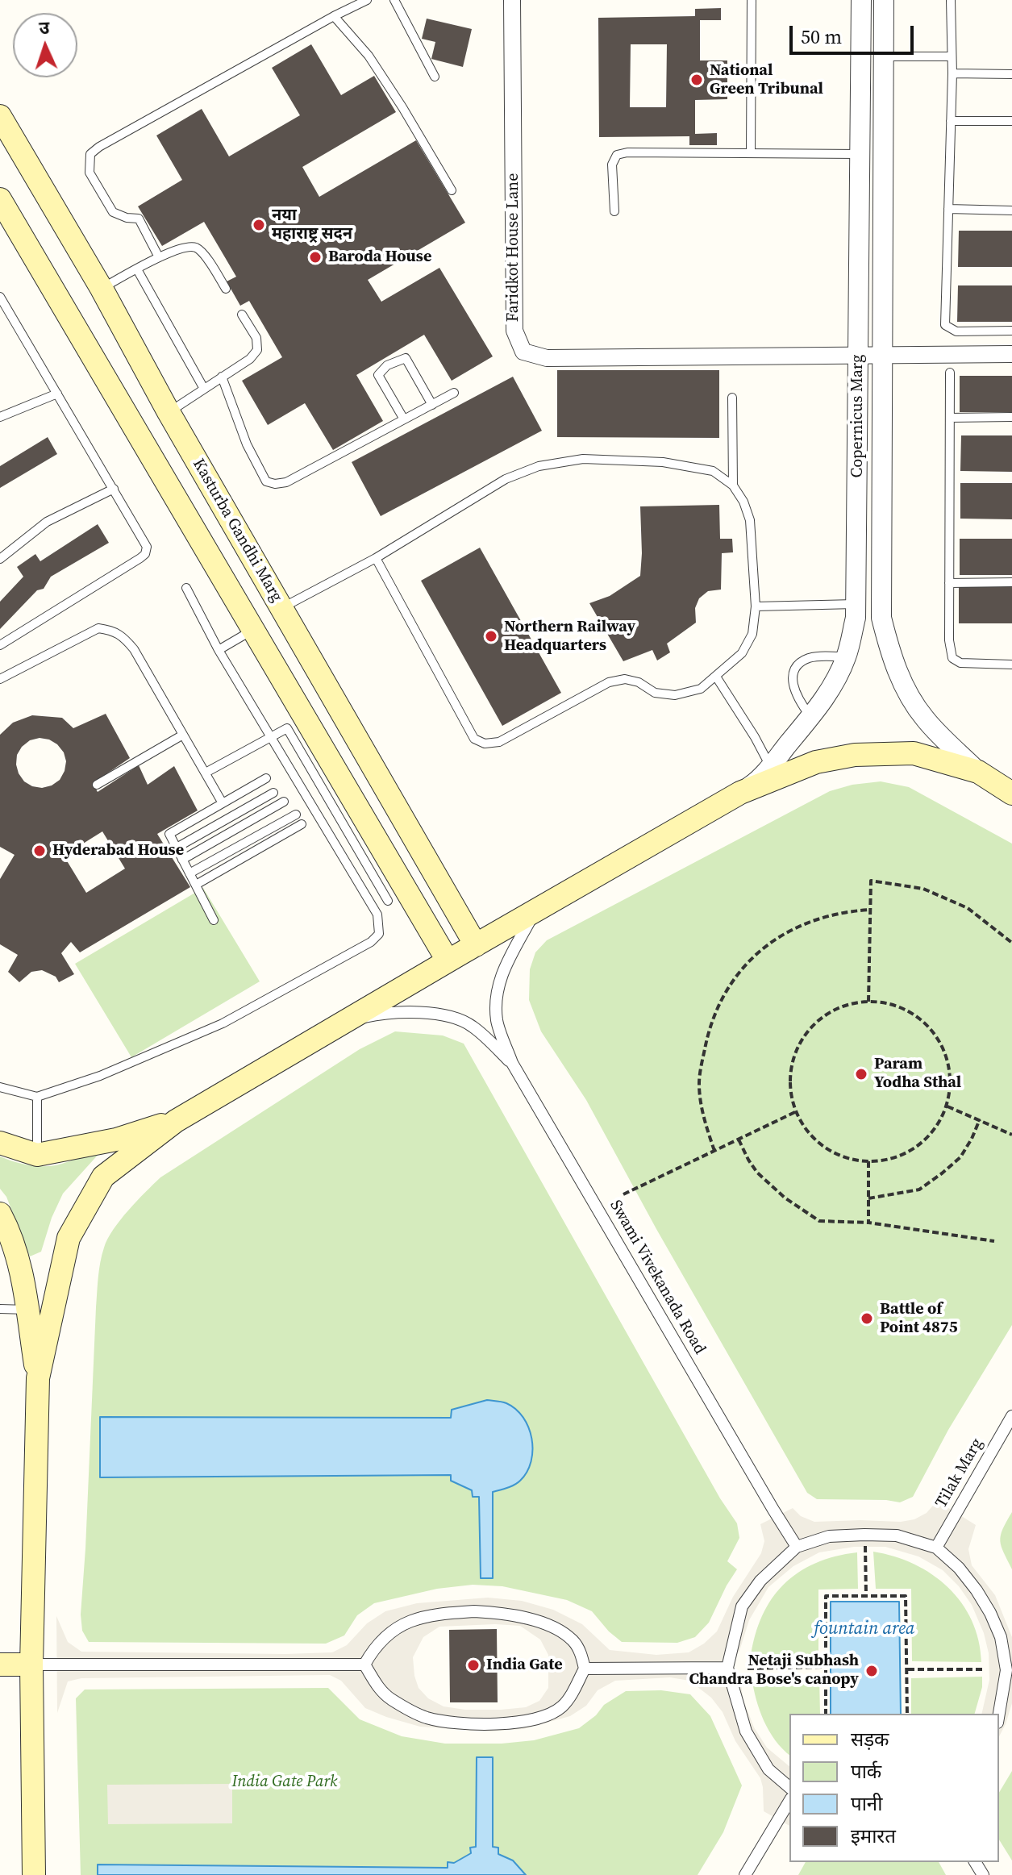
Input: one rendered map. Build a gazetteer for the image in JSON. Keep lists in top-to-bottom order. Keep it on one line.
{"streets":{"main road":["Kasturba Gandhi Marg"],"street":["Faridkot House Lane","Copernicus Marg","Swami Vivekanada Road","Tilak Marg"]},"crossings":[["Faridkot House Lane","Copernicus Marg"]],"water":["fountain area"],"parks":["India Gate Park"],"places":["National Green Tribunal","नया महाराष्ट्र सदन","Baroda House","Northern Railway Headquarters","Hyderabad House","Param Yodha Sthal","Battle of Point 4875","India Gate","Netaji Subhash Chandra Bose's canopy"],"legend":["सड़क","पार्क","पानी","इमारत"],"scale_bar":"50 m","north":"top"}
